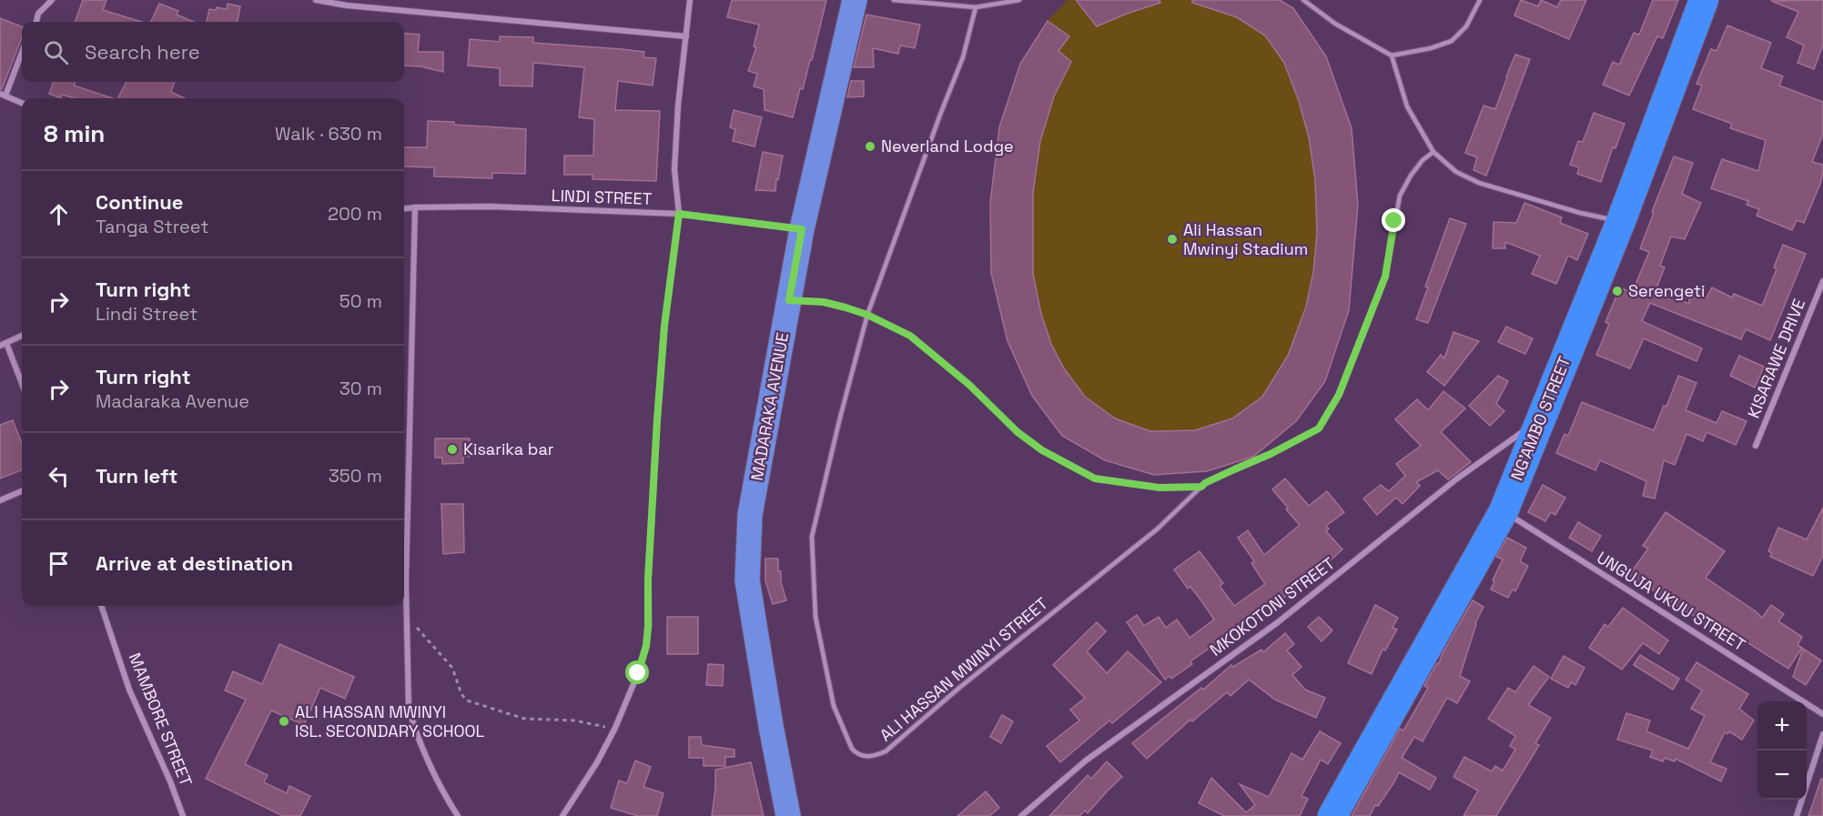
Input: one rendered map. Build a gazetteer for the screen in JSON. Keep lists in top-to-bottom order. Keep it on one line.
{"streets":{"highway":["NG’AMBO STREET"],"main road":["MADARAKA AVENUE"],"street":["LINDI STREET","KISARAWE DRIVE","UNGUJA UKUU STREET","MKOKOTONI STREET","MAMBORE STREET"],"lane":["ALI HASSAN MWINYI STREET"]},"crossings":[["LINDI STREET","MADARAKA AVENUE"],["MADARAKA AVENUE","ALI HASSAN MWINYI STREET"],["NG’AMBO STREET","UNGUJA UKUU STREET"],["NG’AMBO STREET","MKOKOTONI STREET"]],"places":["Neverland Lodge","Ali Hassan Mwinyi Stadium","Serengeti","Kisarika bar","ALI HASSAN MWINYI ISL. SECONDARY SCHOOL"],"page":{"search":"Search here","heading":["8 min","Walk · 630 m"],"list":[["Continue","Tanga Street","200 m"],["Turn right","Lindi Street","50 m"],["Turn right","Madaraka Avenue","30 m"],["Turn left","350 m"],"Arrive at destination"],"map_buttons":["+","−"]}}
